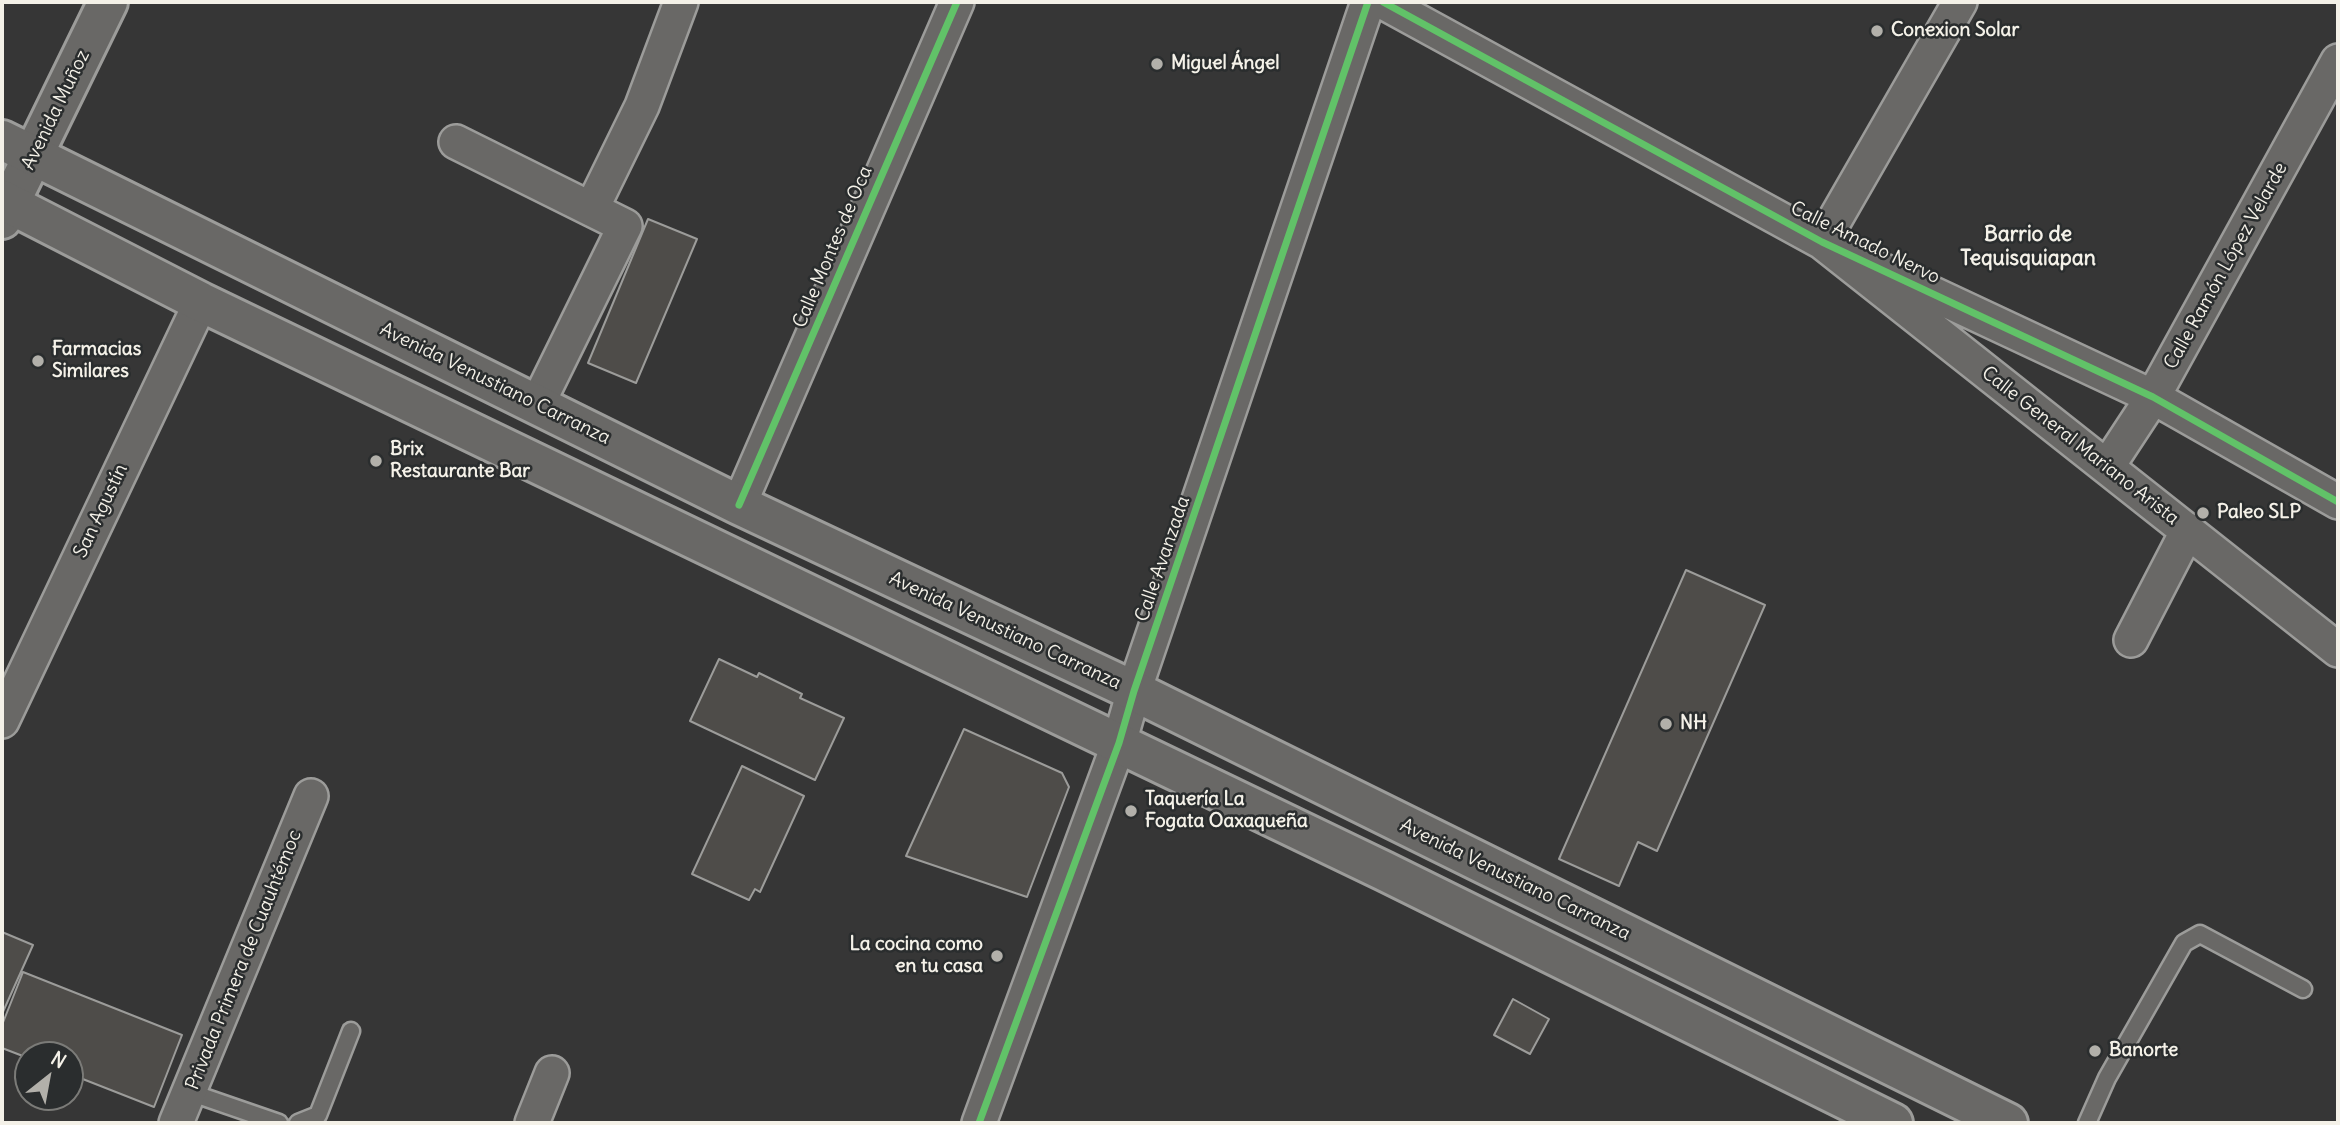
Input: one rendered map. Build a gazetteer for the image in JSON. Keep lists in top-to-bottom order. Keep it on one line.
{"streets":{"main road":["Avenida Muñoz","Avenida Venustiano Carranza"],"street":["Calle Amado Nervo","Calle Montes de Oca","Calle Ramón López Velarde","Calle General Mariano Arista","San Agustín","Calle Avanzada","Privada Primera de Cuauhtémoc"]},"crossings":[["Avenida Muñoz","Avenida Venustiano Carranza"],["Calle Amado Nervo","Calle Ramón López Velarde"],["Calle Amado Nervo","Calle General Mariano Arista"],["Calle Montes de Oca","Avenida Venustiano Carranza"],["Calle Ramón López Velarde","Calle General Mariano Arista"],["Avenida Venustiano Carranza","Calle Avanzada"]],"districts":["Barrio de Tequisquiapan"],"places":["Conexion Solar","Miguel Ángel","Farmacias Similares","Brix Restaurante Bar","Paleo SLP","NH","Taquería La Fogata Oaxaqueña","La cocina como en tu casa","Banorte"],"north":"top right"}
